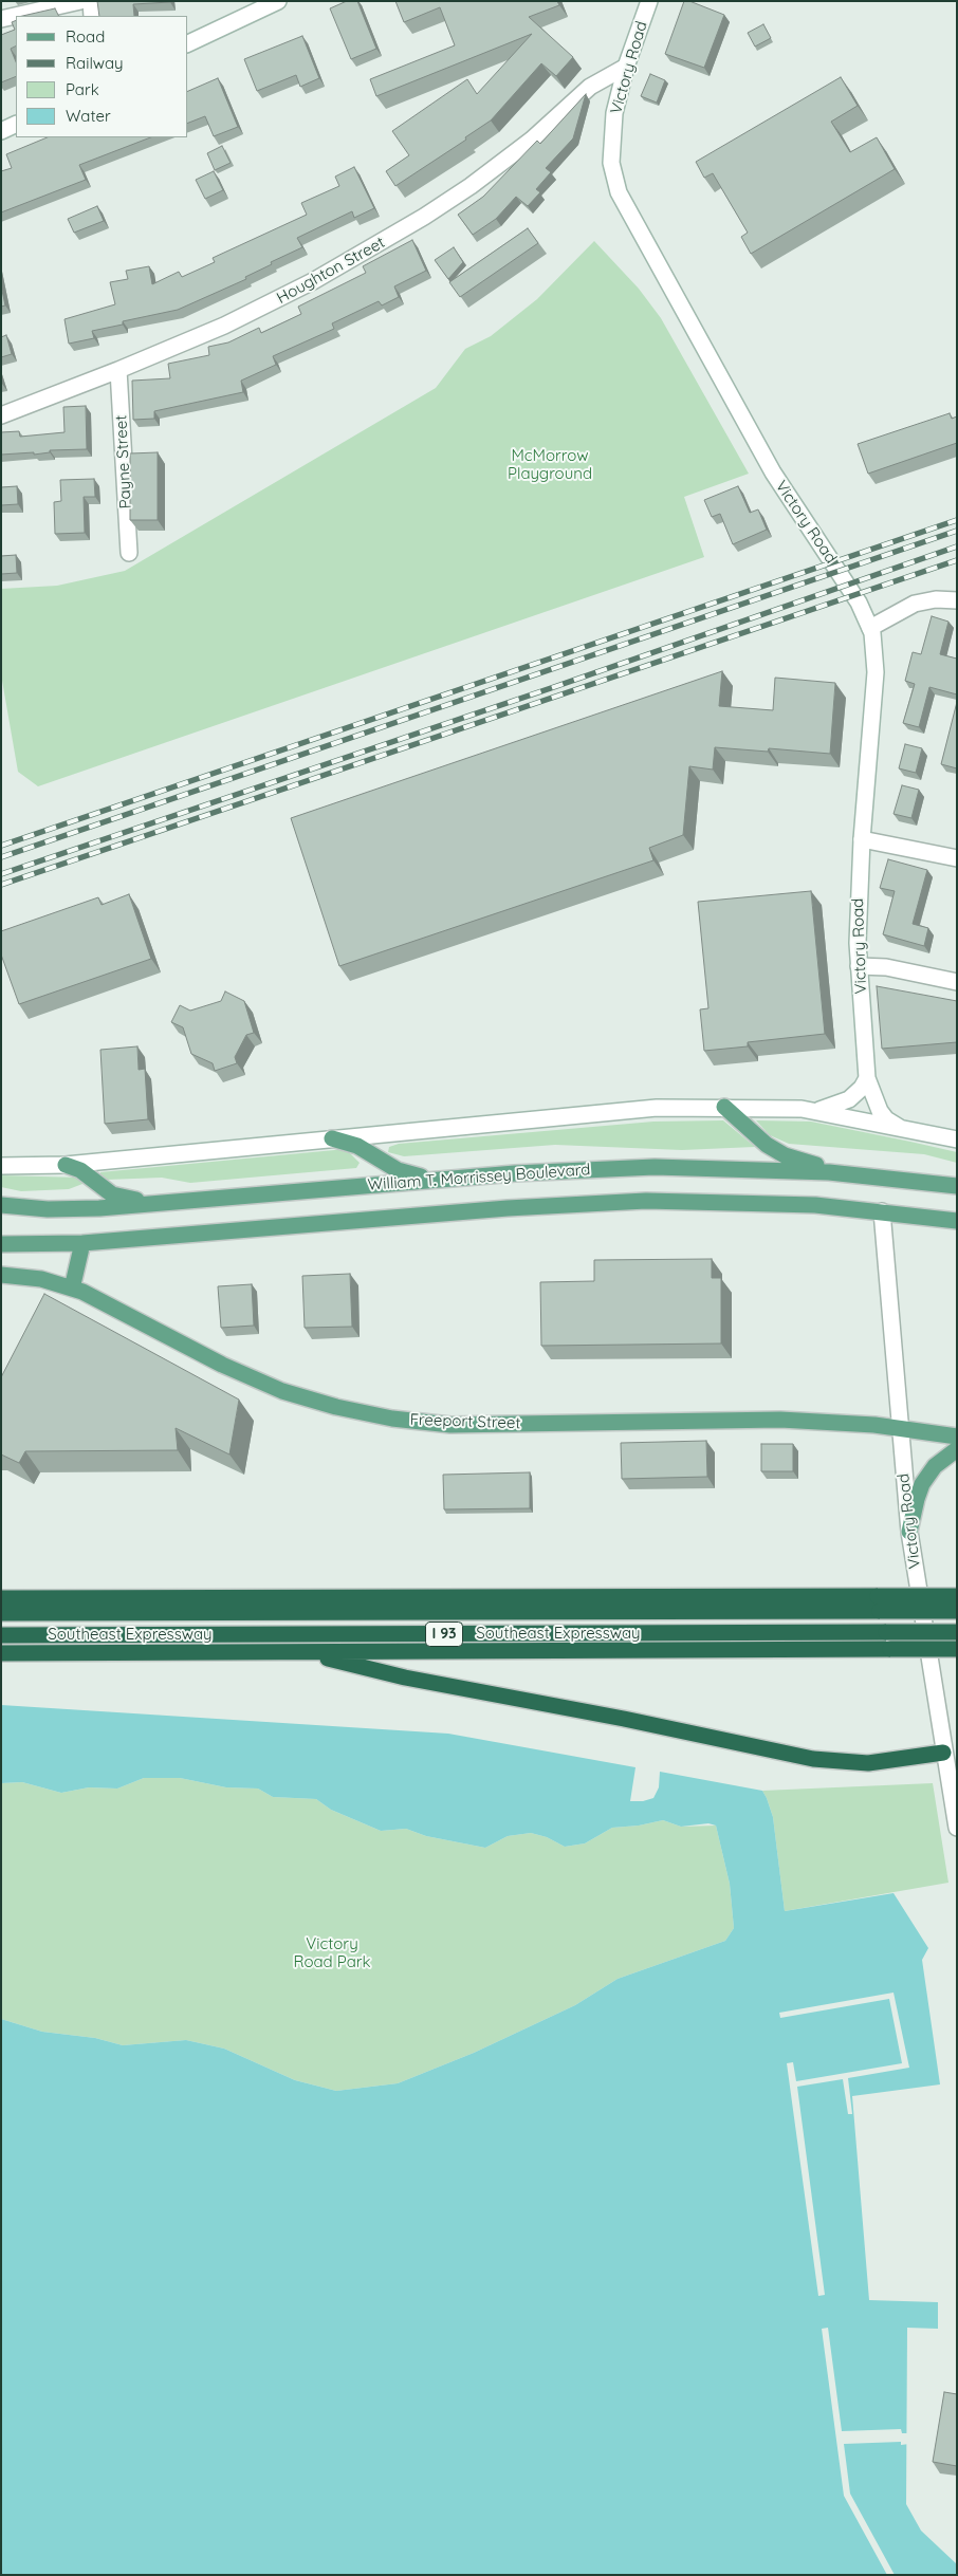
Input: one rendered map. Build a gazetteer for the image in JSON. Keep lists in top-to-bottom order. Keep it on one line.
{"streets":{"highway":["Southeast Expressway","I 93"],"main road":["Victory Road","Houghton Street","Payne Street","William T. Morrissey Boulevard","Freeport Street"]},"crossings":[["Victory Road","Houghton Street"],["Victory Road","William T. Morrissey Boulevard"],["Victory Road","Freeport Street"],["Houghton Street","Payne Street"]],"parks":["McMorrow Playground","Victory Road Park"],"legend":["Road","Railway","Park","Water"]}
